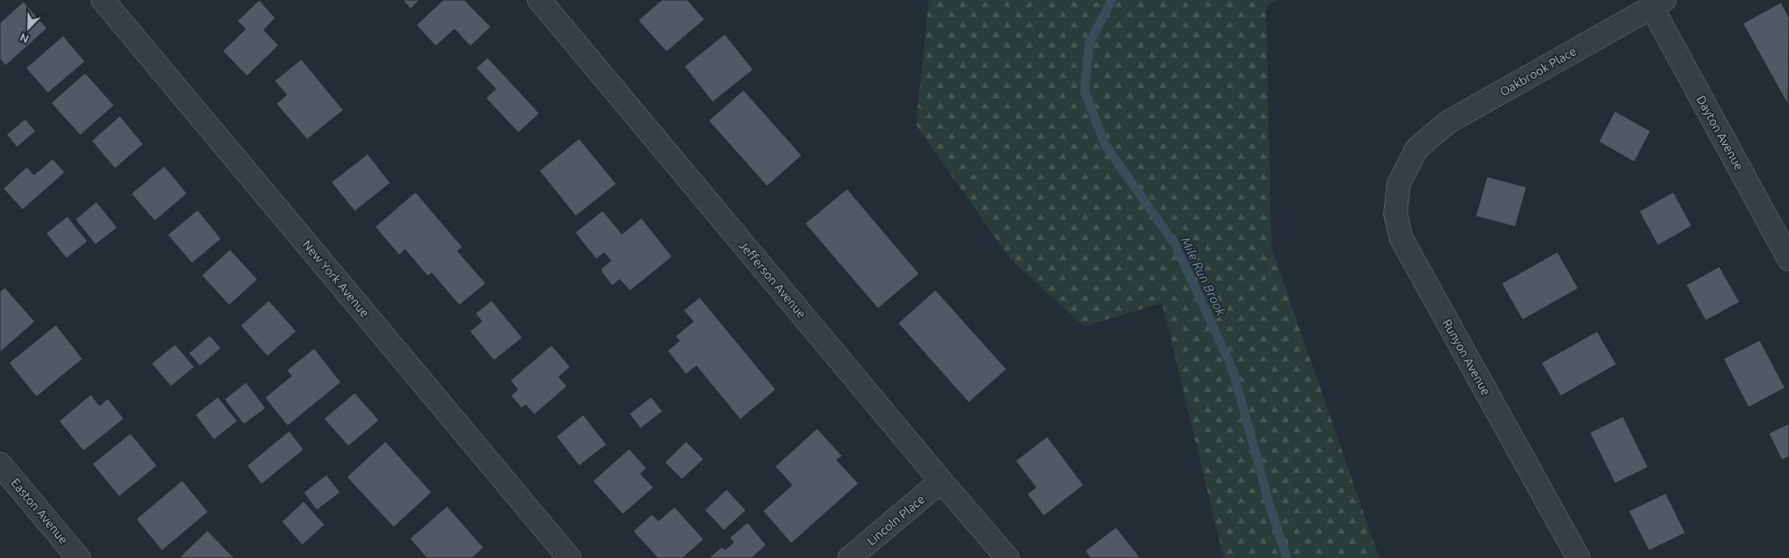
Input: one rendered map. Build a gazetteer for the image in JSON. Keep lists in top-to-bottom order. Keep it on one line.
{"streets":{"street":["Oakbrook Place","Dayton Avenue","New York Avenue","Jefferson Avenue","Runyon Avenue","Easton Avenue","Lincoln Place"]},"crossings":[["Oakbrook Place","Dayton Avenue"],["Oakbrook Place","Runyon Avenue"],["Jefferson Avenue","Lincoln Place"]],"water":["Mile Run Brook"],"north":"bottom left"}
